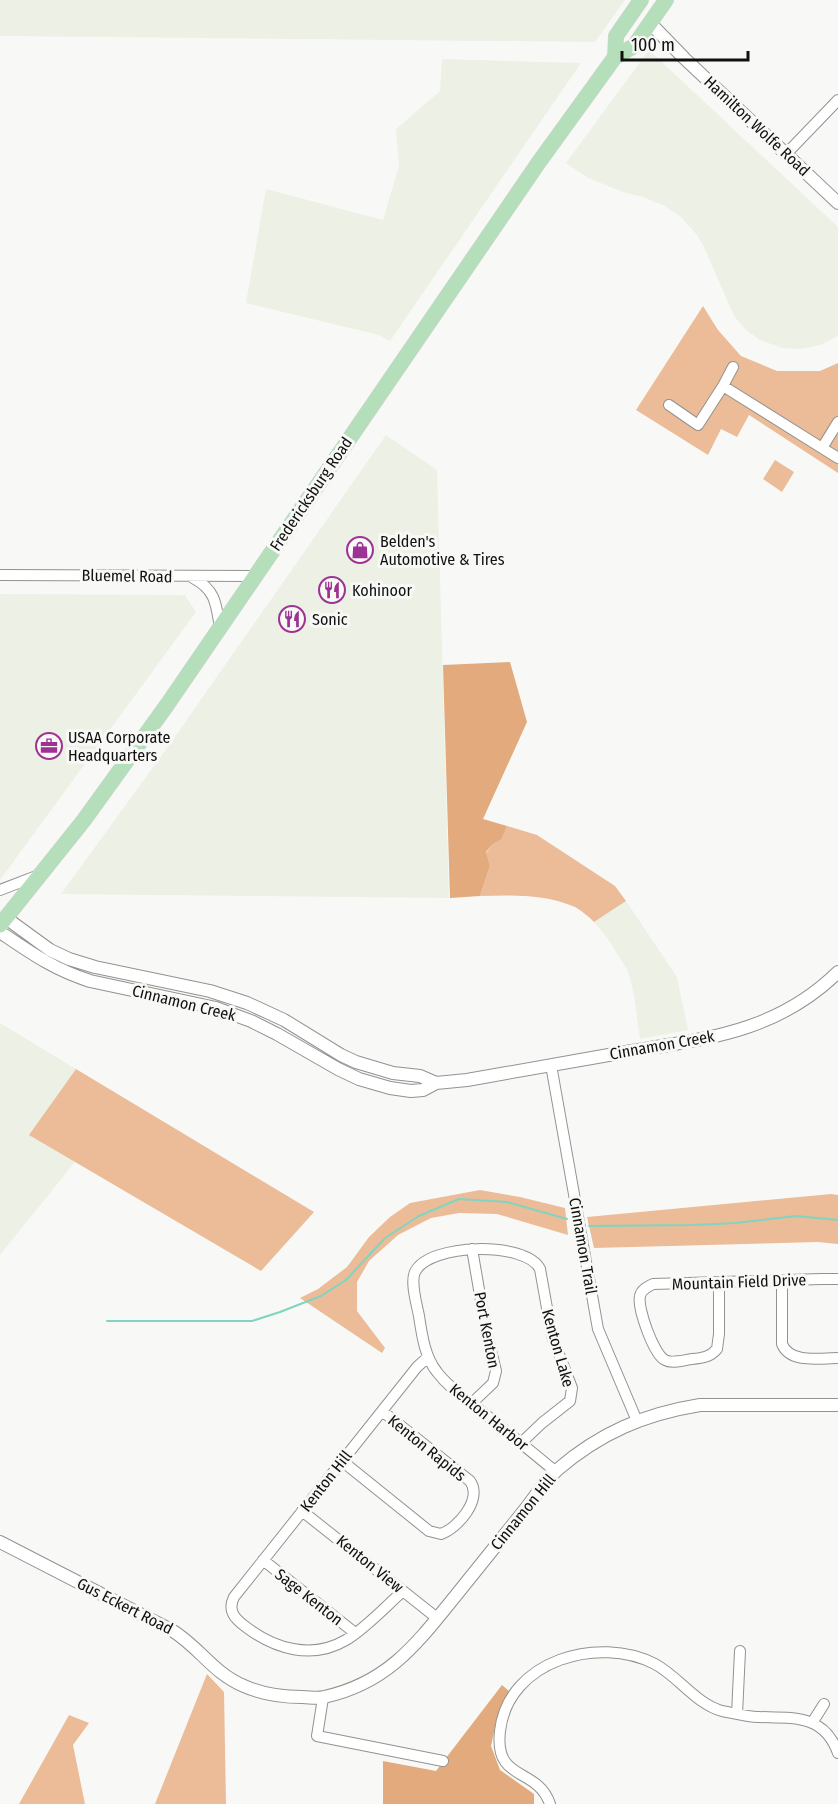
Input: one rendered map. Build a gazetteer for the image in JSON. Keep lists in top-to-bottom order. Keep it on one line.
{"streets":{"main road":["Fredericksburg Road"],"street":["Hamilton Wolfe Road","Bluemel Road","Cinnamon Creek","Cinnamon Trail","Mountain Field Drive","Port Kenton","Kenton Lake","Kenton Harbor","Kenton Rapids","Kenton Hill","Cinnamon Hill","Kenton View","Sage Kenton","Gus Eckert Road"]},"crossings":[["Hamilton Wolfe Road","Fredericksburg Road"],["Fredericksburg Road","Bluemel Road"],["Fredericksburg Road","Cinnamon Creek"],["Cinnamon Creek","Cinnamon Trail"],["Cinnamon Trail","Cinnamon Hill"],["Port Kenton","Kenton Lake"],["Port Kenton","Kenton Harbor"],["Kenton Lake","Kenton Harbor"],["Kenton Harbor","Kenton Hill"],["Kenton Harbor","Cinnamon Hill"],["Kenton Rapids","Kenton Hill"],["Kenton Hill","Kenton View"],["Kenton Hill","Sage Kenton"],["Cinnamon Hill","Kenton View"],["Cinnamon Hill","Gus Eckert Road"]],"places":{"shop":["Belden's Automotive & Tires"],"restaurant":["Kohinoor","Sonic"],"office":["USAA Corporate Headquarters"]},"scale_bar":"100 m"}
